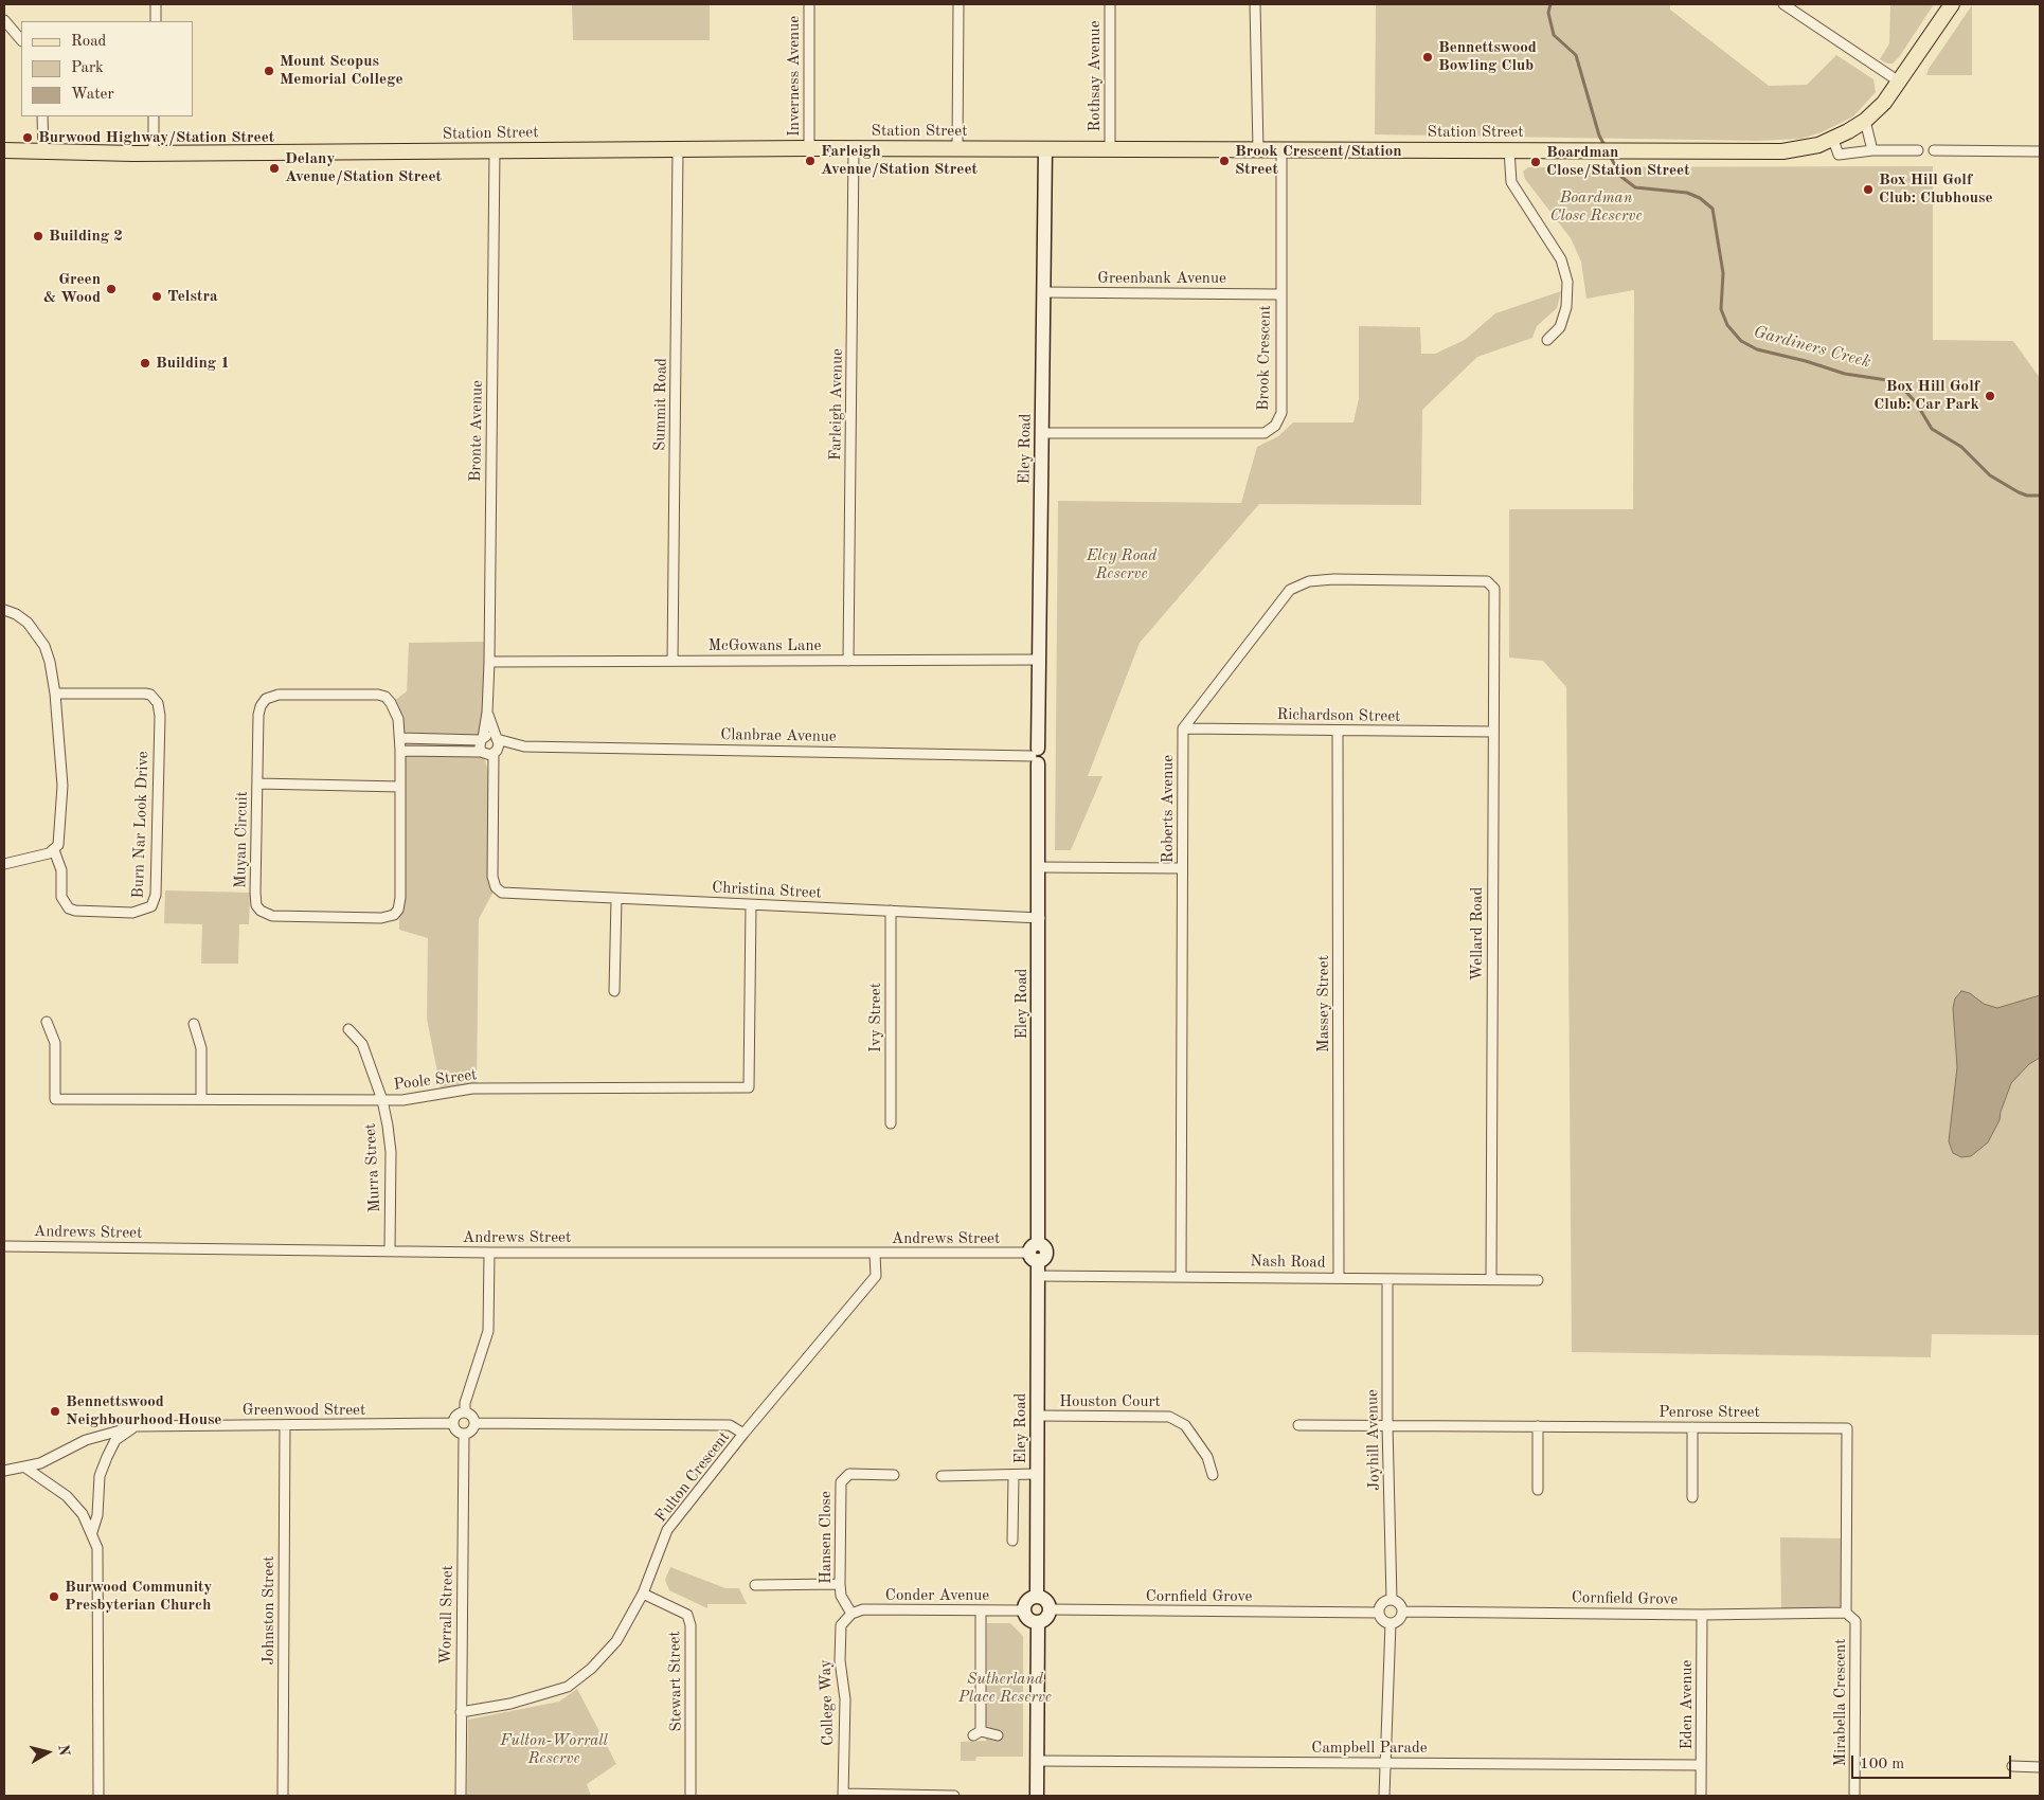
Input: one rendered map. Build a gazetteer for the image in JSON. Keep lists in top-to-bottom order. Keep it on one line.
{"streets":{"main road":["Station Street","Eley Road"],"street":["Inverness Avenue","Rothsay Avenue","Greenbank Avenue","Brook Crescent","Summit Road","Farleigh Avenue","Bronte Avenue","McGowans Lane","Richardson Street","Clanbrae Avenue","Roberts Avenue","Burn Nar Look Drive","Muyan Circuit","Christina Street","Wellard Road","Massey Street","Ivy Street","Poole Street","Murra Street","Andrews Street","Nash Road","Houston Court","Greenwood Street","Penrose Street","Joyhill Avenue","Fulton Crescent","Hansen Close","Conder Avenue","Cornfield Grove","Johnston Street","Worrall Street","Stewart Street","College Way","Mirabella Crescent","Eden Avenue","Campbell Parade"]},"crossings":[["Inverness Avenue","Station Street"],["Rothsay Avenue","Station Street"],["Station Street","Brook Crescent"],["Station Street","Summit Road"],["Station Street","Farleigh Avenue"],["Station Street","Bronte Avenue"],["Station Street","Eley Road"],["Greenbank Avenue","Brook Crescent"],["Greenbank Avenue","Eley Road"],["Brook Crescent","Eley Road"],["Summit Road","McGowans Lane"],["Farleigh Avenue","McGowans Lane"],["Bronte Avenue","McGowans Lane"],["Bronte Avenue","Clanbrae Avenue"],["Bronte Avenue","Christina Street"],["Eley Road","McGowans Lane"],["Eley Road","Clanbrae Avenue"],["Eley Road","Christina Street"],["Eley Road","Andrews Street"],["Eley Road","Nash Road"],["Eley Road","Houston Court"],["Eley Road","Conder Avenue"],["Eley Road","Cornfield Grove"],["Richardson Street","Roberts Avenue"],["Richardson Street","Wellard Road"],["Richardson Street","Massey Street"],["Clanbrae Avenue","Christina Street"],["Roberts Avenue","Wellard Road"],["Roberts Avenue","Nash Road"],["Christina Street","Ivy Street"],["Christina Street","Poole Street"],["Wellard Road","Nash Road"],["Massey Street","Nash Road"],["Poole Street","Murra Street"],["Murra Street","Andrews Street"],["Andrews Street","Fulton Crescent"],["Nash Road","Joyhill Avenue"],["Greenwood Street","Johnston Street"],["Greenwood Street","Worrall Street"],["Penrose Street","Joyhill Avenue"],["Penrose Street","Cornfield Grove"],["Penrose Street","Mirabella Crescent"],["Joyhill Avenue","Cornfield Grove"],["Fulton Crescent","Worrall Street"],["Fulton Crescent","Stewart Street"],["Hansen Close","Conder Avenue"],["Hansen Close","College Way"],["Conder Avenue","Cornfield Grove"],["Conder Avenue","College Way"],["Cornfield Grove","Mirabella Crescent"],["Cornfield Grove","Eden Avenue"],["Eden Avenue","Campbell Parade"]],"water":["Gardiners Creek"],"parks":["Boardman Close Reserve","Eley Road Reserve","Sutherland Place Reserve","Fulton-Worrall Reserve"],"places":["Bennettswood Bowling Club","Mount Scopus Memorial College","Burwood Highway/Station Street","Farleigh Avenue/Station Street","Brook Crescent/Station Street","Boardman Close/Station Street","Delany Avenue/Station Street","Box Hill Golf Club: Clubhouse","Building 2","Green & Wood","Telstra","Building 1","Box Hill Golf Club: Car Park","Bennettswood Neighbourhood House","Burwood Community Presbyterian Church"],"legend":["Road","Park","Water"],"scale_bar":"100 m","north":"right"}
